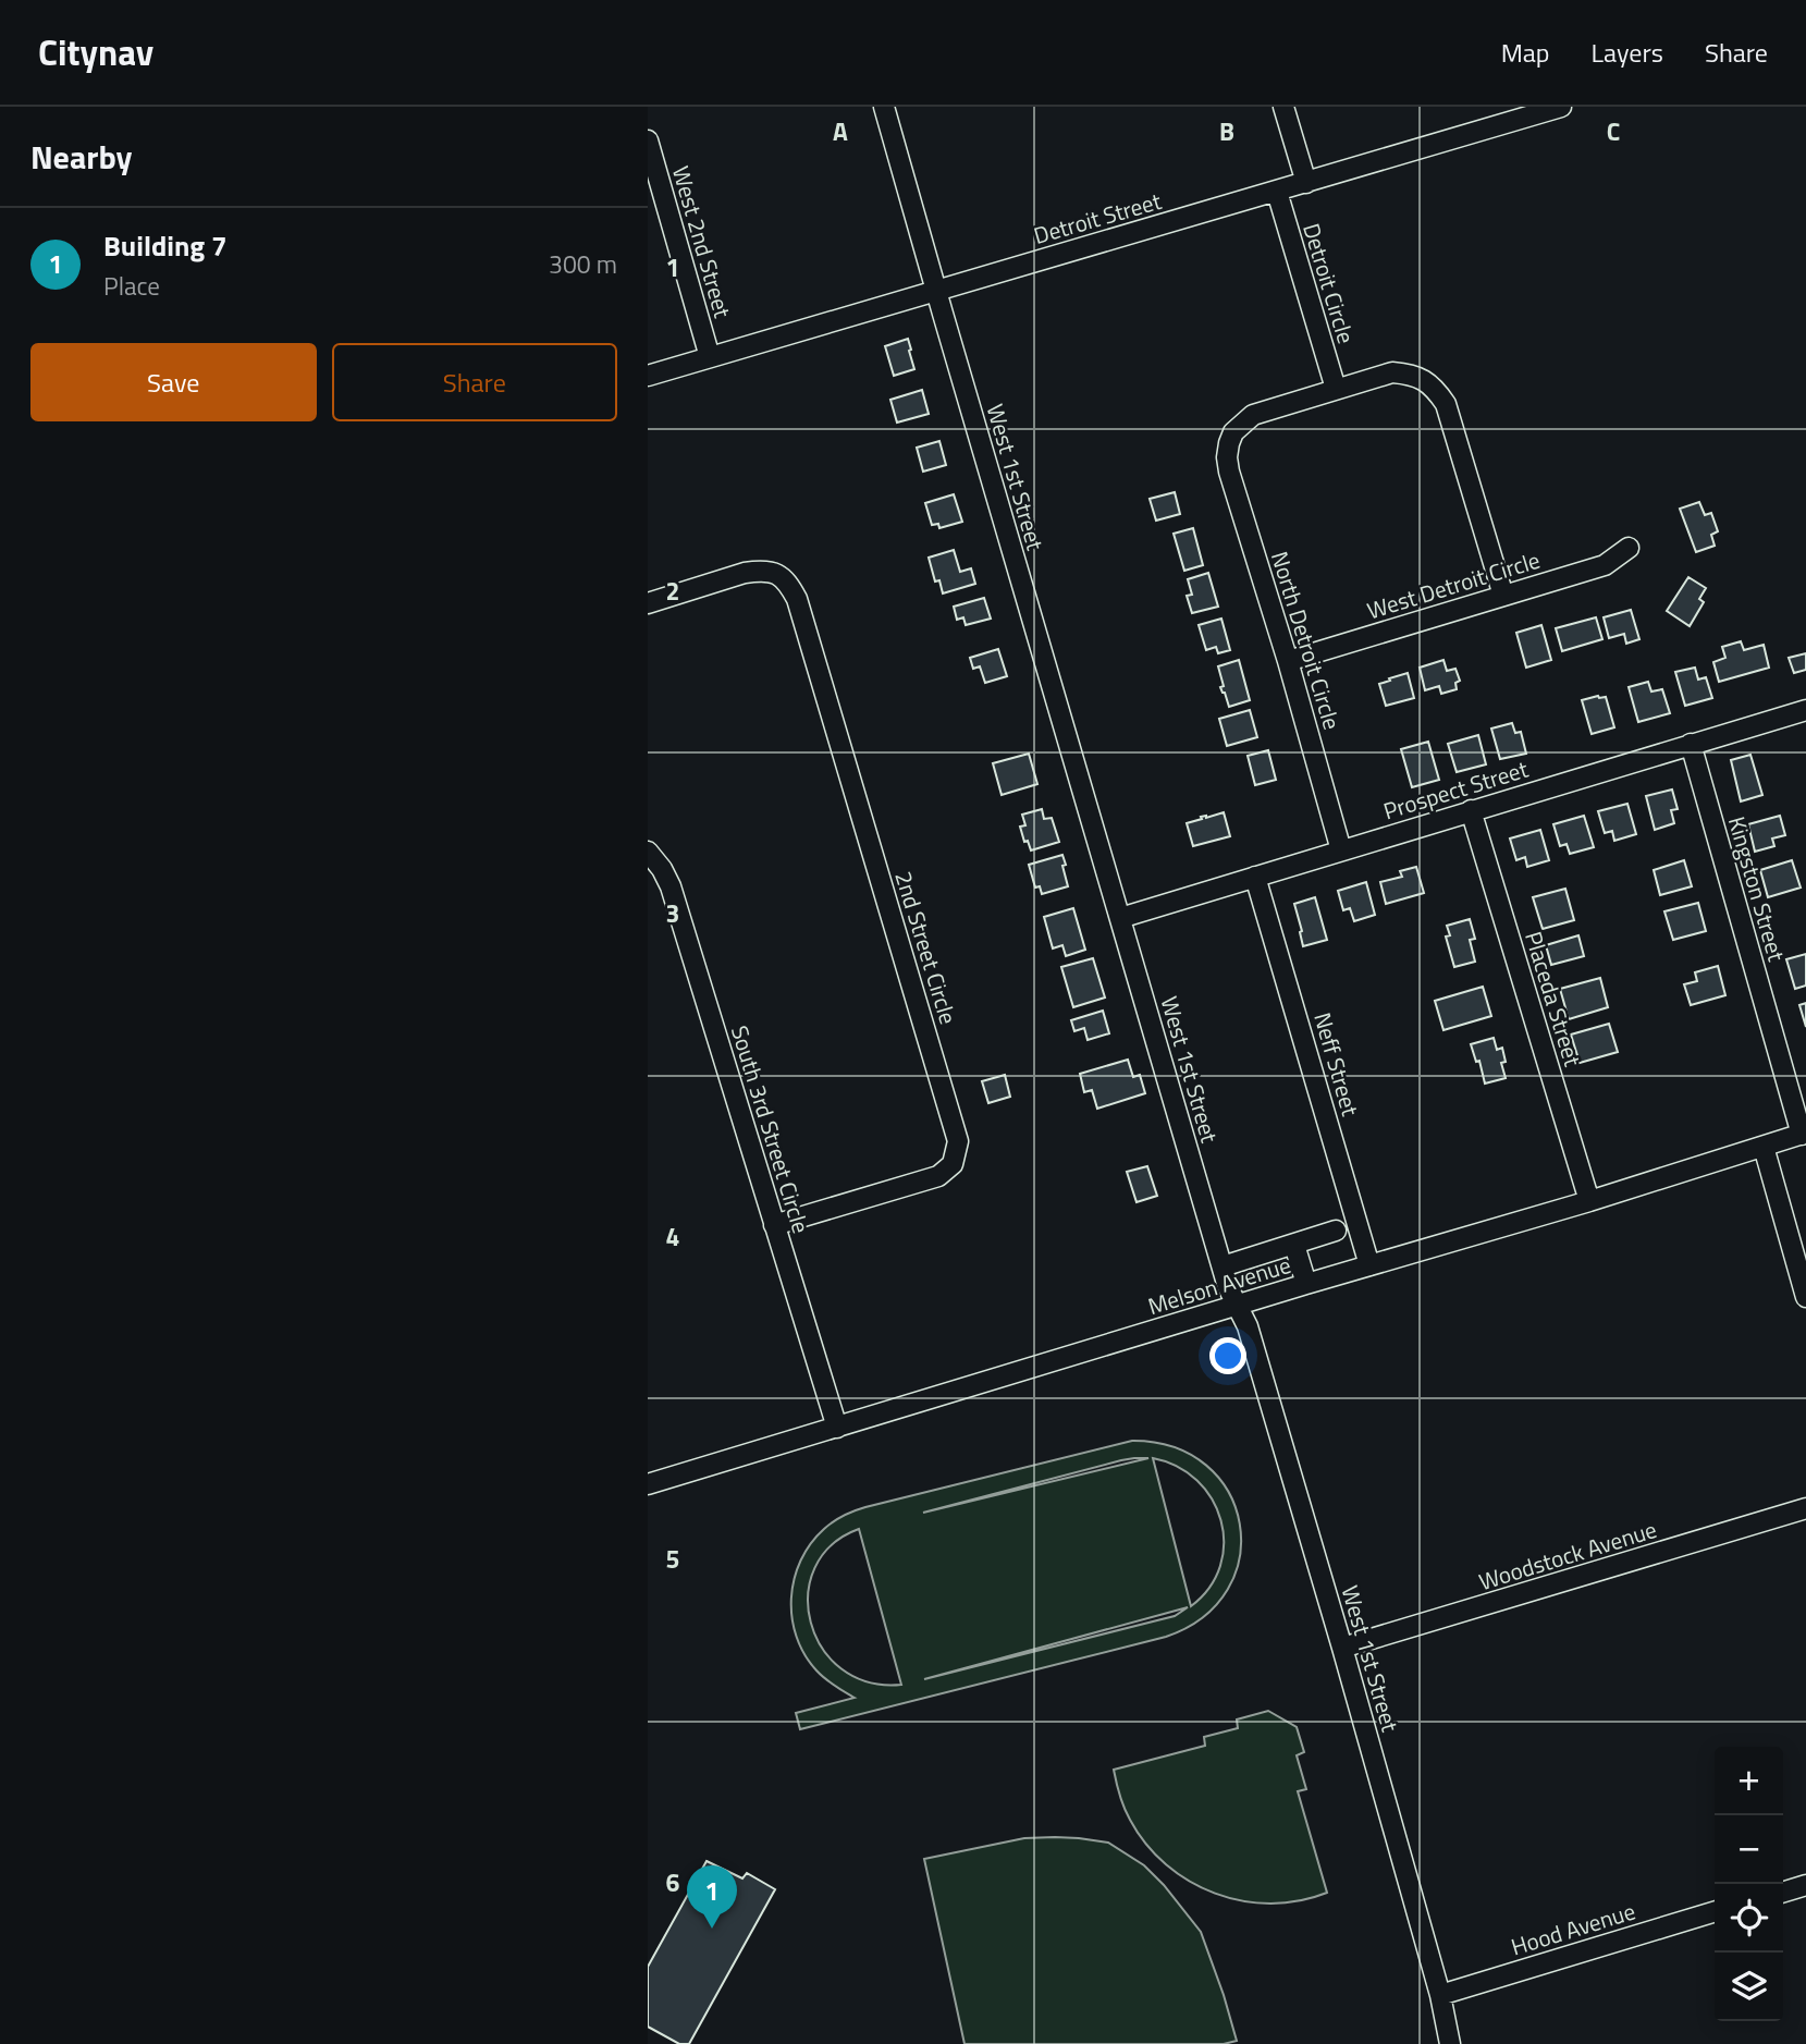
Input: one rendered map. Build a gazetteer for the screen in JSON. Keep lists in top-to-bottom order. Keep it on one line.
{"streets":{"street":["Detroit Street","West 2nd Street","Detroit Circle","West 1st Street","West Detroit Circle","North Detroit Circle","Prospect Street","Kingston Street","2nd Street Circle","Placeda Street","Neff Street","South 3rd Street Circle","Melson Avenue","Woodstock Avenue","Hood Avenue"]},"crossings":[["Detroit Street","West 2nd Street"],["Detroit Street","Detroit Circle"],["Detroit Street","West 1st Street"],["Detroit Circle","North Detroit Circle"],["West 1st Street","Prospect Street"],["West 1st Street","Melson Avenue"],["West 1st Street","Woodstock Avenue"],["West 1st Street","Hood Avenue"],["West Detroit Circle","North Detroit Circle"],["North Detroit Circle","Prospect Street"],["Prospect Street","Kingston Street"],["Prospect Street","Placeda Street"],["Prospect Street","Neff Street"],["Kingston Street","Melson Avenue"],["2nd Street Circle","South 3rd Street Circle"],["Placeda Street","Melson Avenue"],["Neff Street","Melson Avenue"],["South 3rd Street Circle","Melson Avenue"]],"page":{"header":"Citynav","nav":["Map","Layers","Share"],"heading":"Nearby","list":[{"mark":"1","name":"Building 7","note":"Place","value":"300 m"}],"buttons":["Save","Share"],"map_buttons":["+","−"],"pins":"1"},"grid":{"columns":["A","B","C"],"rows":["1","2","3","4","5","6"]}}
